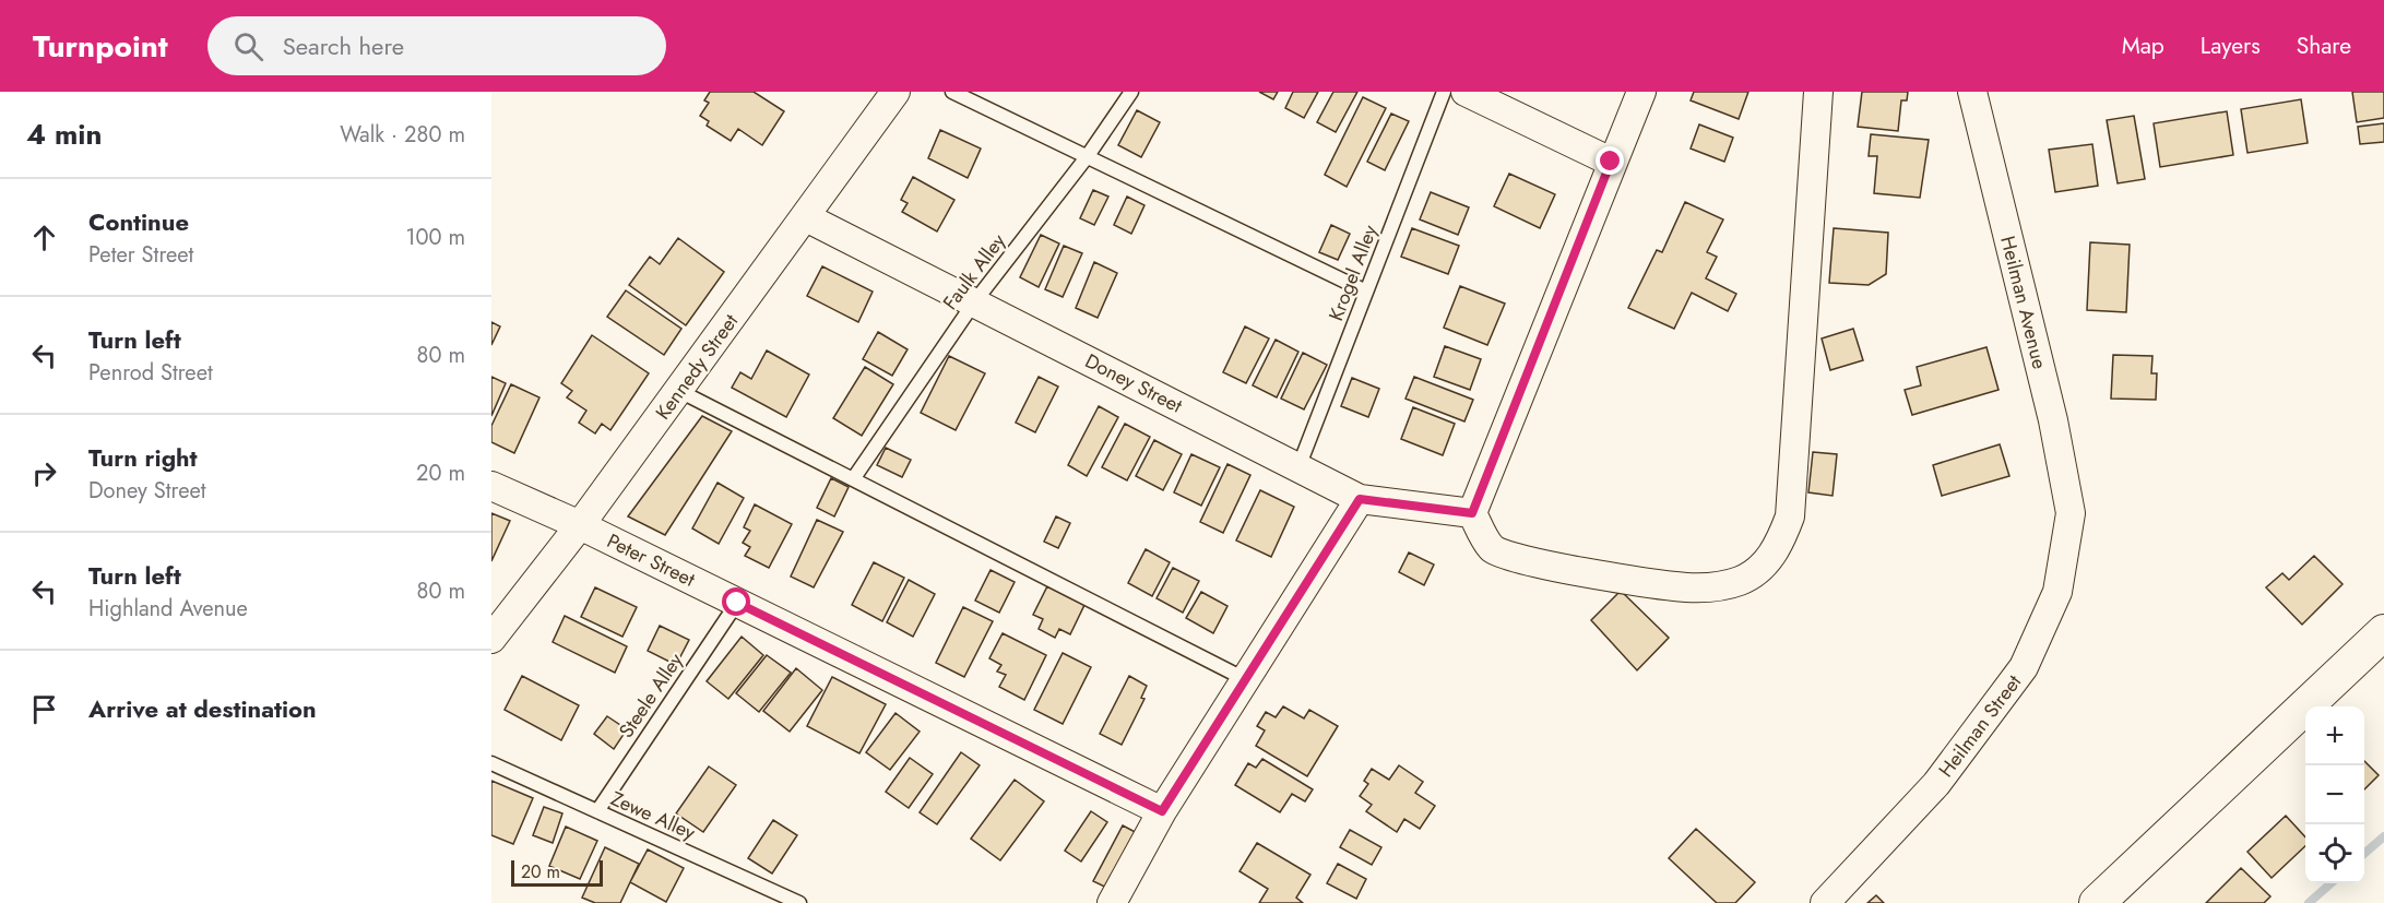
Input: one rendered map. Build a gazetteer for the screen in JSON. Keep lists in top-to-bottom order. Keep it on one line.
{"streets":{"street":["Heilman Avenue","Kennedy Street","Doney Street","Peter Street","Heilman Street"],"lane":["Faulk Alley","Krogel Alley","Steele Alley","Zewe Alley"]},"crossings":[["Faulk Alley","Doney Street"],["Krogel Alley","Doney Street"],["Heilman Avenue","Heilman Street"],["Kennedy Street","Doney Street"],["Kennedy Street","Peter Street"],["Peter Street","Steele Alley"],["Steele Alley","Zewe Alley"]],"scale_bar":"20 m","page":{"header":"Turnpoint","search":"Search here","nav":["Map","Layers","Share"],"heading":["4 min","Walk · 280 m"],"list":[["Continue","Peter Street","100 m"],["Turn left","Penrod Street","80 m"],["Turn right","Doney Street","20 m"],["Turn left","Highland Avenue","80 m"],"Arrive at destination"],"map_buttons":["+","−"],"scale":"20 m"}}
